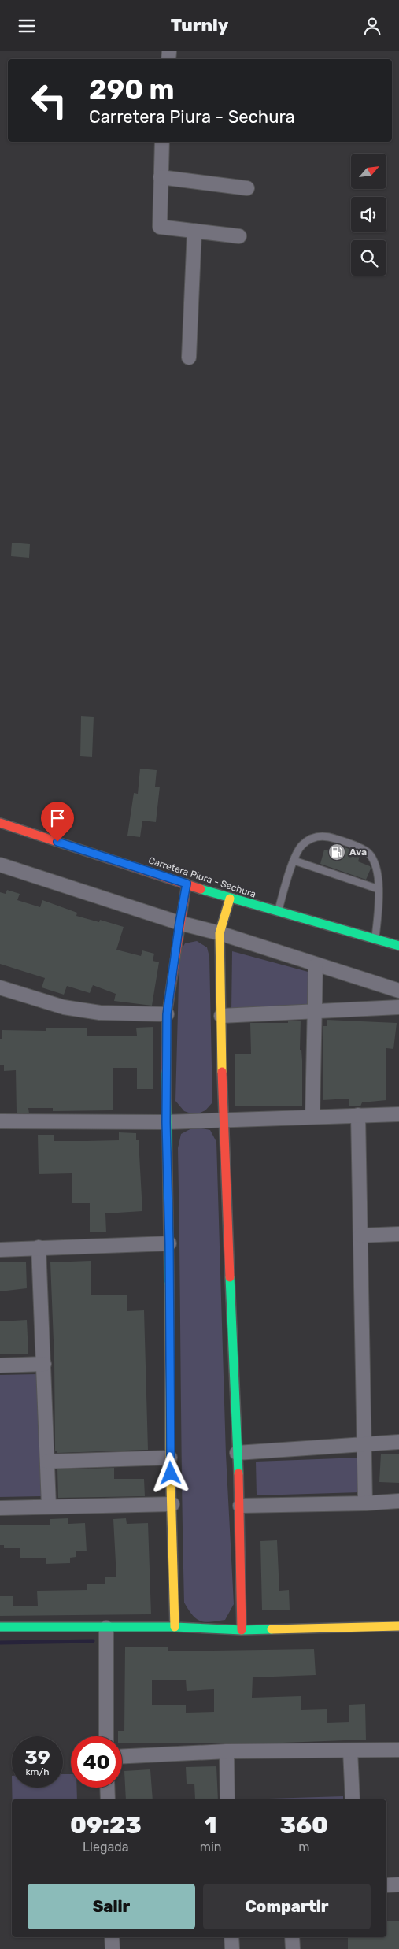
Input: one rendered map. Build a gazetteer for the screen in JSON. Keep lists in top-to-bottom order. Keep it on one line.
{"streets":{"street":["Carretera Piura - Sechura"]},"places":{"fuel station":["Ava"]},"north":"top right","page":{"header":"Turnly","turn":["290 m","Carretera Piura - Sechura"],"speed":"39 km/h","limit":"40","eta":["09:23","Llegada","1","min","360","m"],"buttons":["Salir","Compartir"]}}
